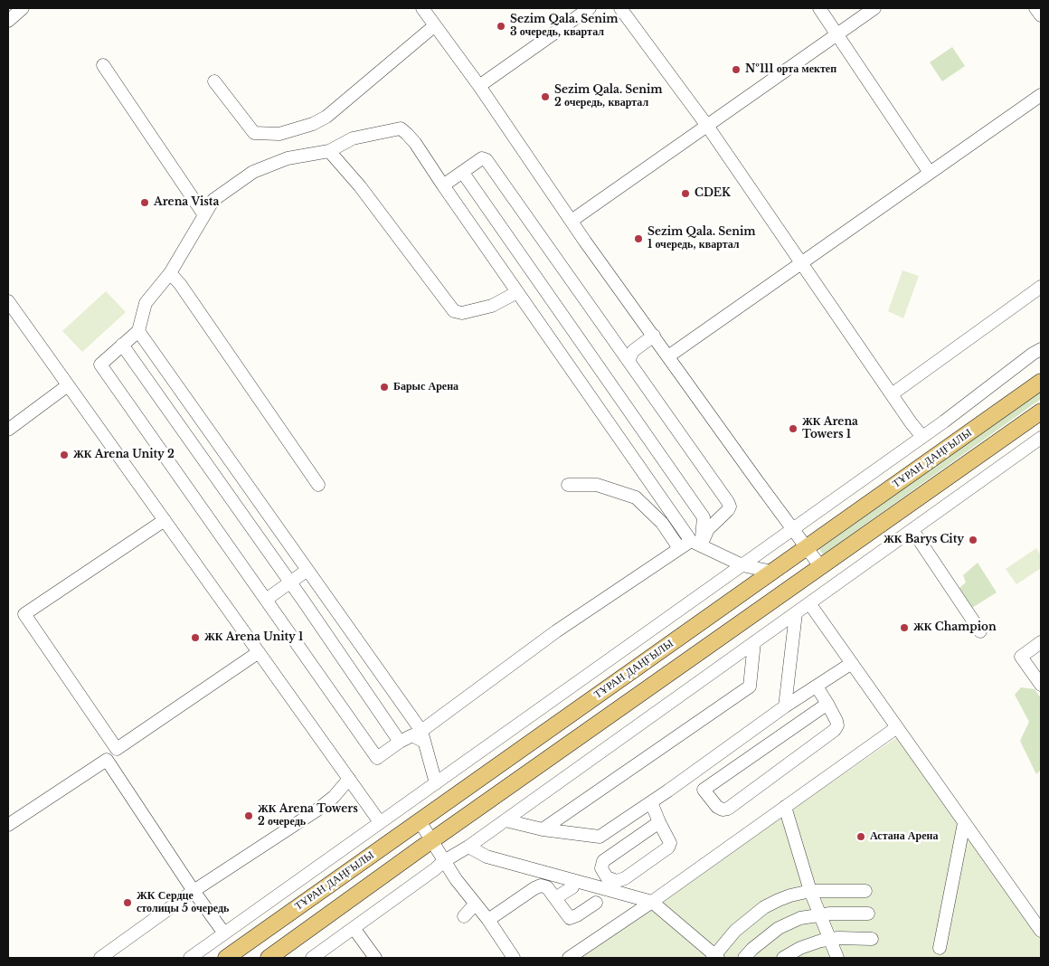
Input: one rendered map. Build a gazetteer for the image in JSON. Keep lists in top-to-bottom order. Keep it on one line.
{"streets":{"main road":["ТҰРАН ДАҢҒЫЛЫ"]},"places":["Sezim Qala. Senim 3 очередь, квартал","№111 орта мектеп","Sezim Qala. Senim 2 очередь, квартал","CDEK","Arena Vista","Sezim Qala. Senim 1 очередь, квартал","Барыс Арена","ЖК Arena Towers 1","ЖК Arena Unity 2","ЖК Barys City","ЖК Champion","ЖК Arena Unity 1","ЖК Arena Towers 2 очередь","Астана Арена","ЖК Сердце столицы 5 очередь"]}
